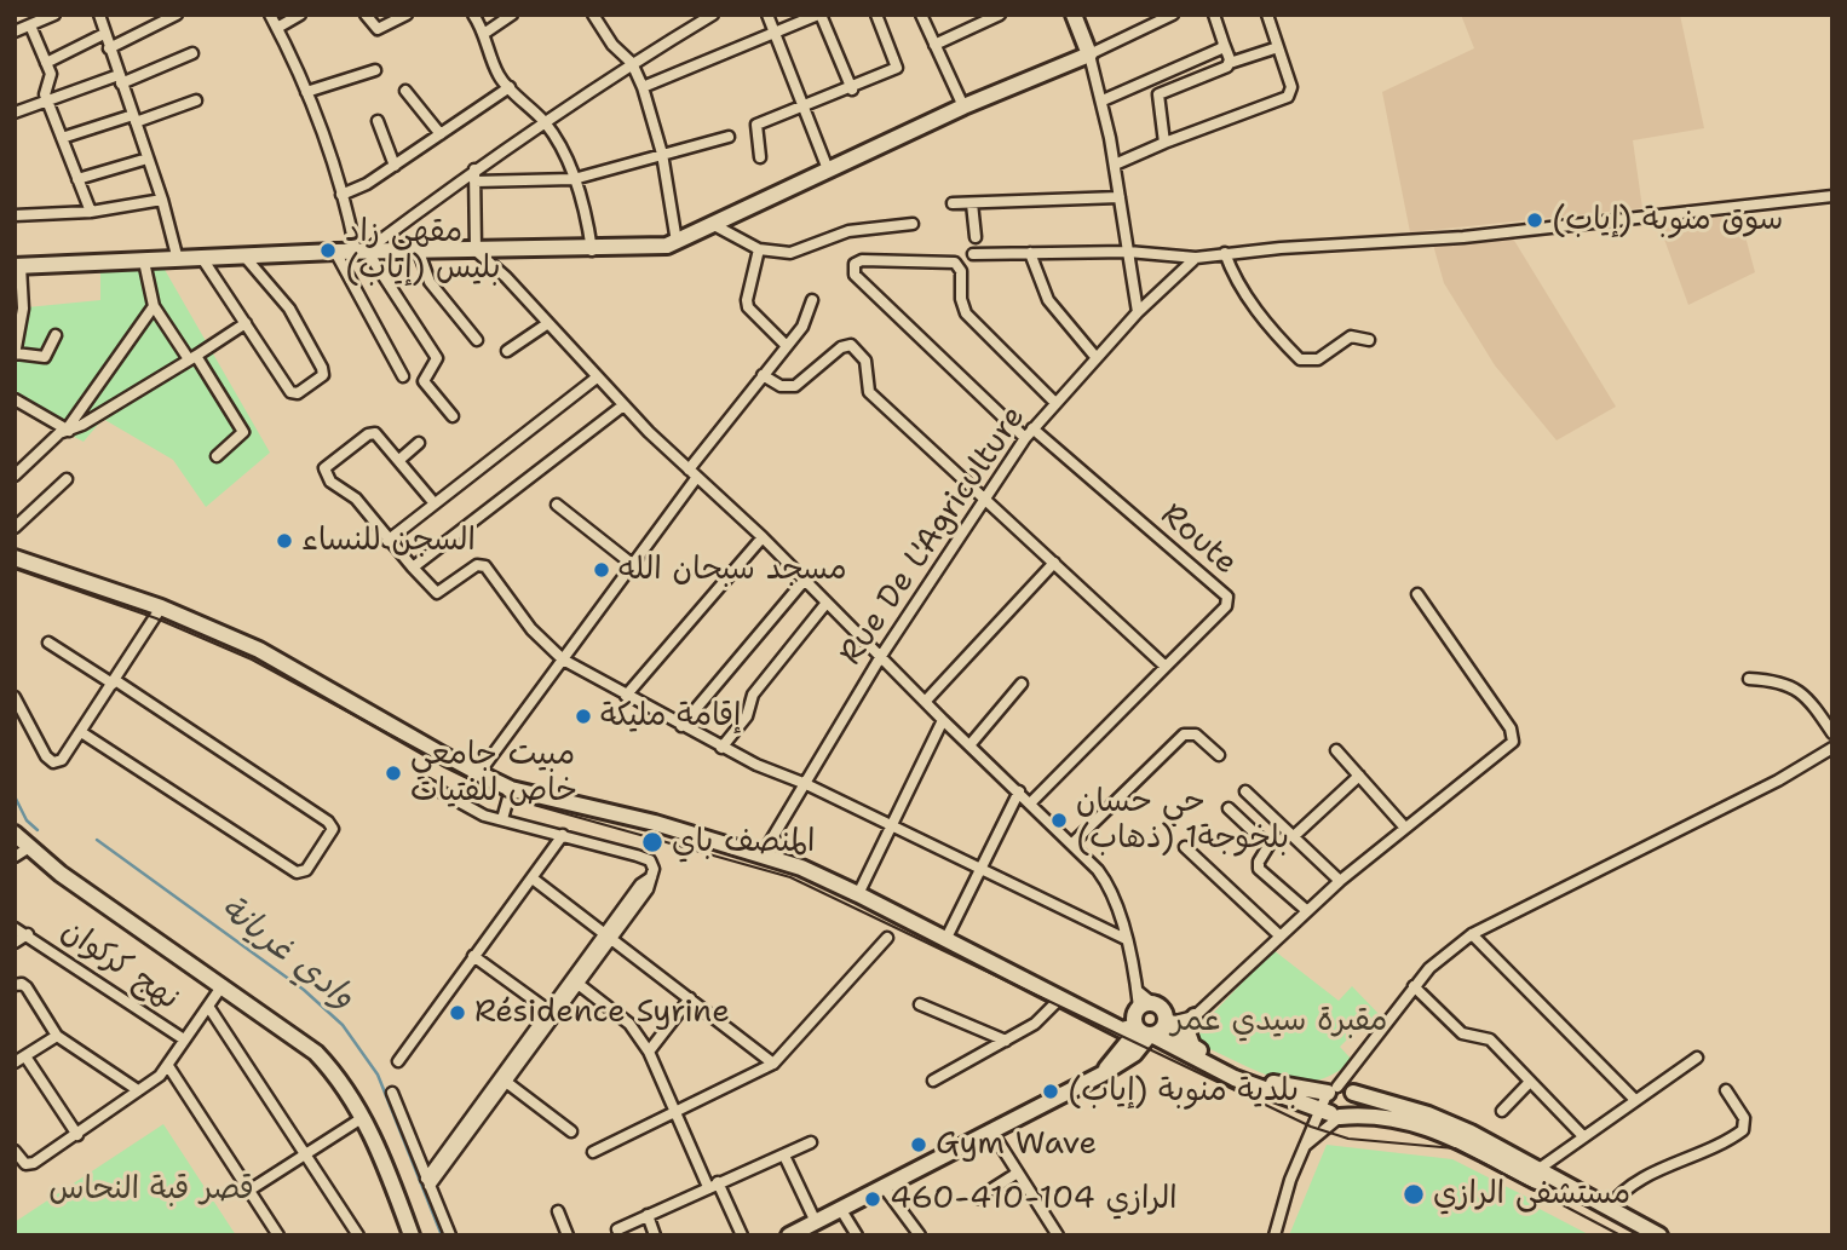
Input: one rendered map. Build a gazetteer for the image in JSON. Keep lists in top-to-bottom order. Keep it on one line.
{"streets":{"street":["Rue De L'Agriculture","Route","نهج كركوان"]},"crossings":[["Rue De L'Agriculture","Route"]],"water":["وادي غريانة"],"parks":["مقبرة سيدي عمر","قصر قبة النحاس"],"places":["سوق منوبة (إياب)","مقهى زاد بليس (إياب)","السجن للنساء","مسجد سبحان الله","إقامة مليكة","مبيت جامعي خاص للفتيات","حي حسان بلخوجة1 (ذهاب)","المنصف باي","Résidence Syrine","بلدية منوبة (إياب)","Gym Wave","مستشفى الرازي","الرازي 104-410-460"]}
